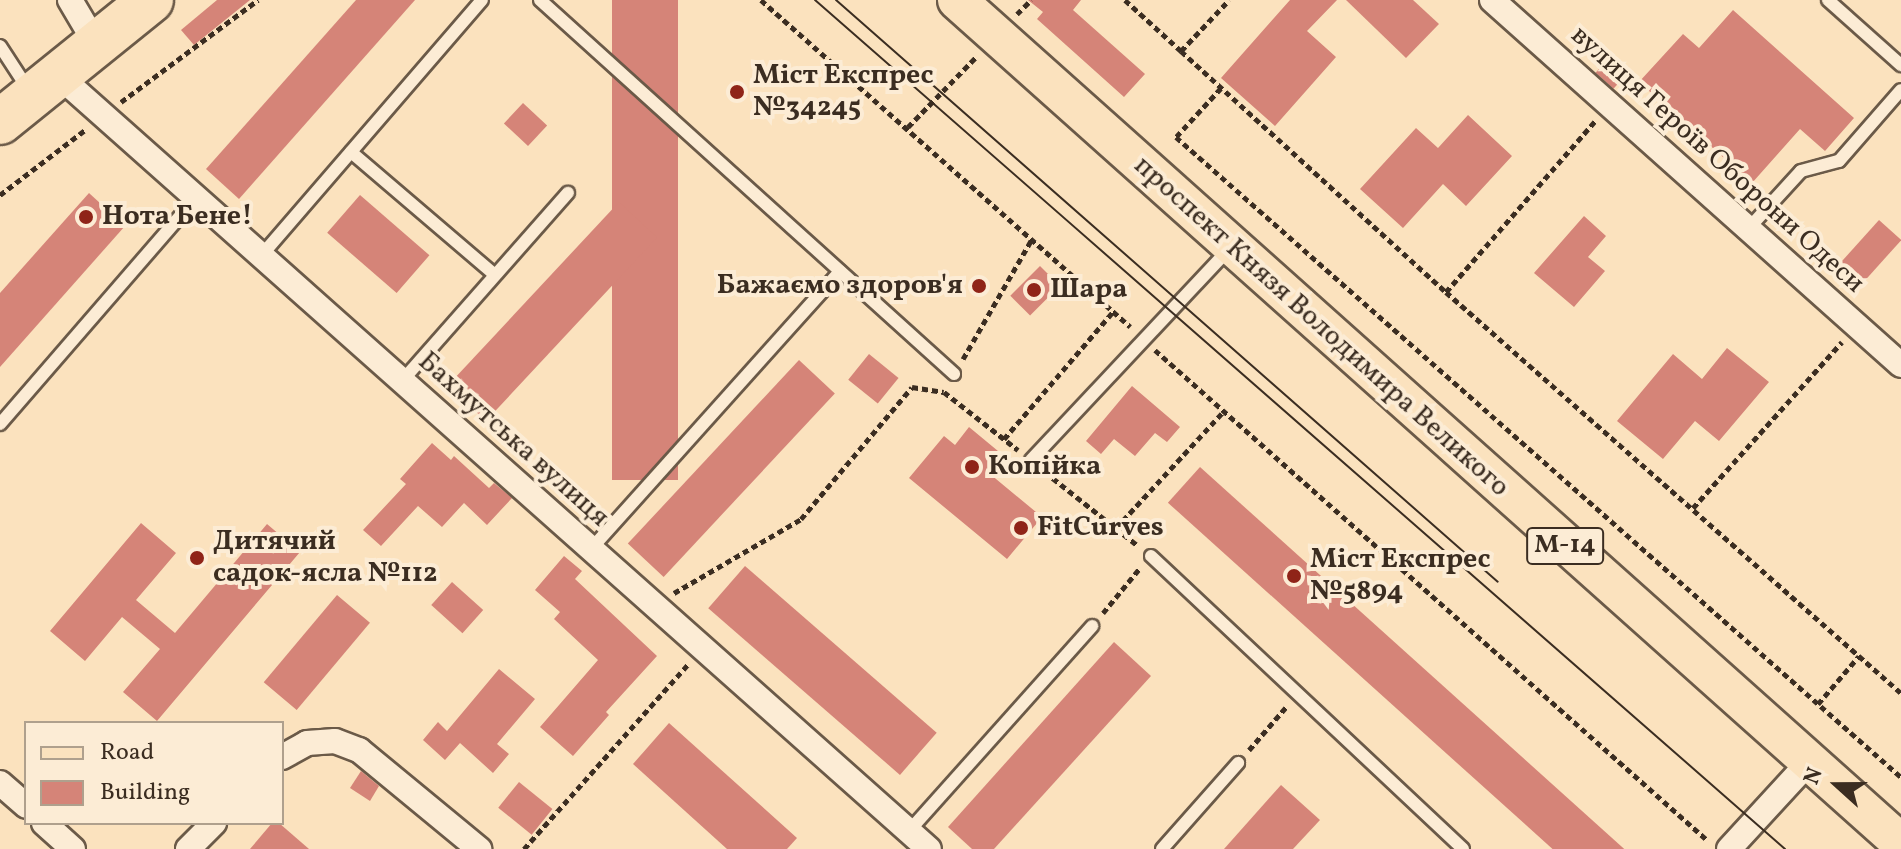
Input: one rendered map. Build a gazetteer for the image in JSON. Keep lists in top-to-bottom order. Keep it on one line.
{"streets":{"main road":["проспект Князя Володимира Великого","М-14"],"street":["вулиця Героїв Оборони Одеси","Бахмутська вулиця"]},"places":["Міст Експрес №34245","Нота Бене!","Бажаємо здоров'я","Шара","Копійка","FitCurves","Дитячий садок-ясла №112","Міст Експрес №5894"],"legend":["Road","Building"],"north":"left"}
